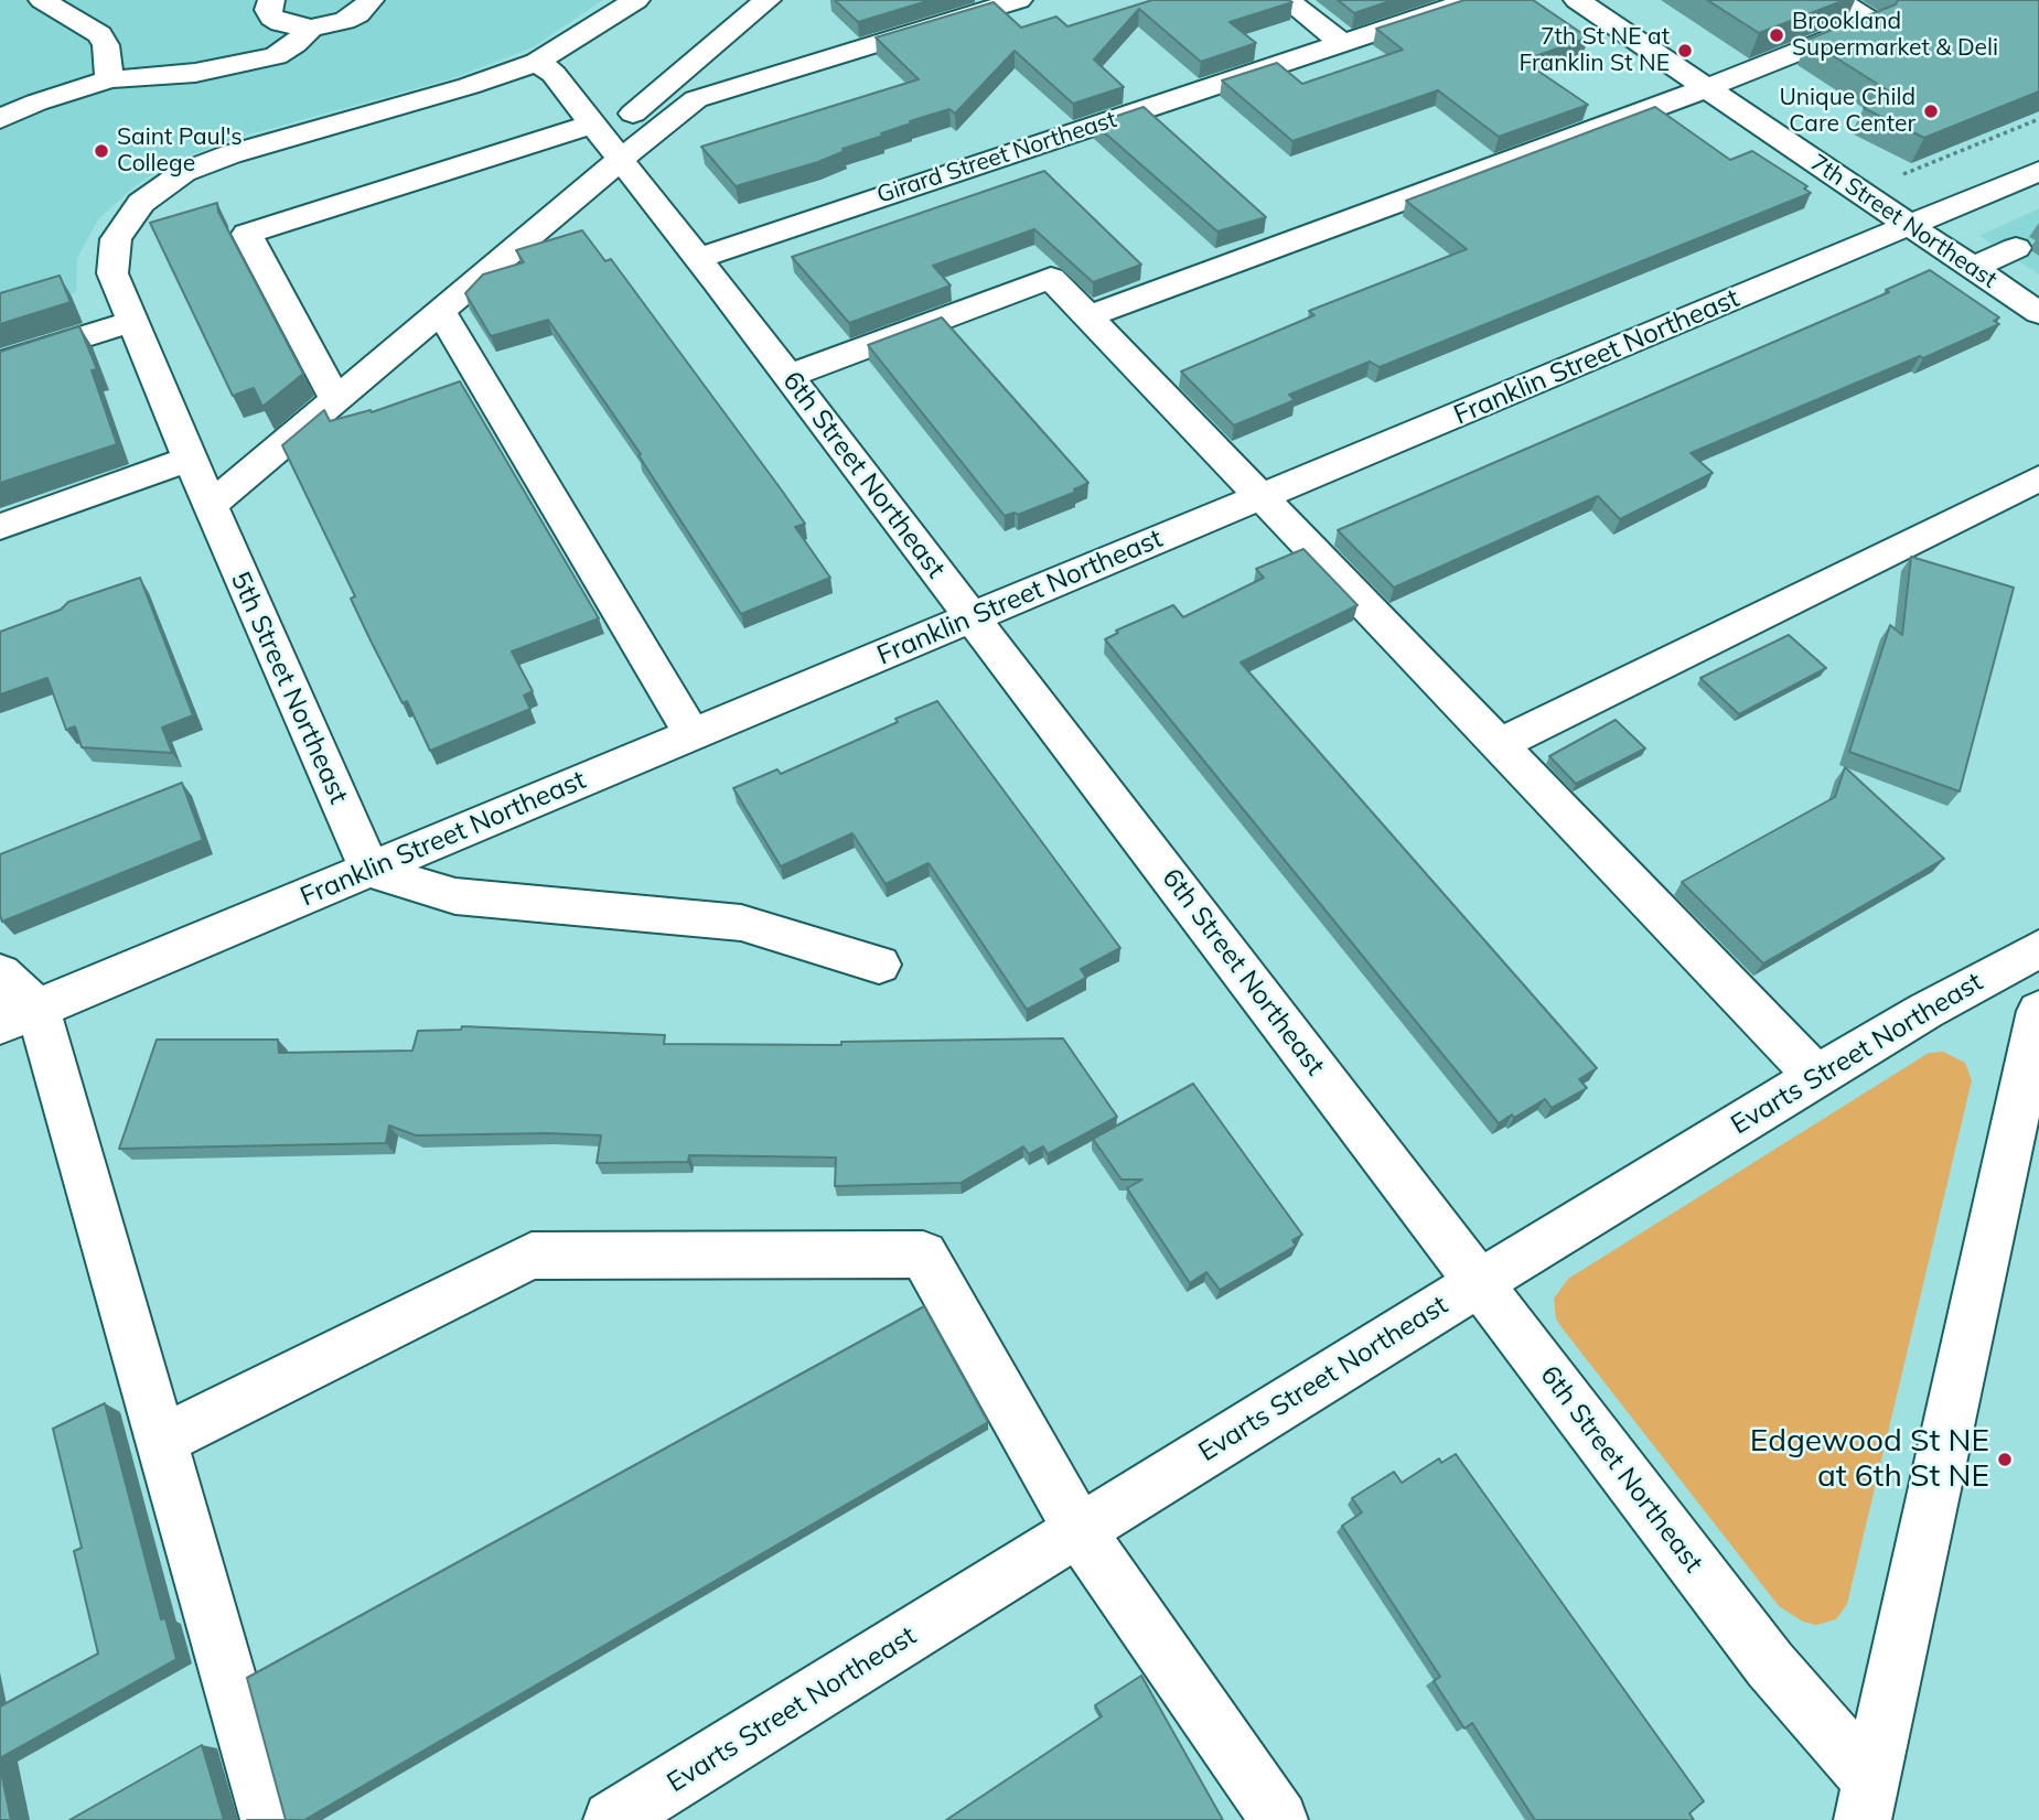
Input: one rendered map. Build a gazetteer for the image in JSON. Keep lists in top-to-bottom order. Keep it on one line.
{"streets":{"street":["Girard Street Northeast","7th Street Northeast","Franklin Street Northeast","6th Street Northeast","5th Street Northeast","Evarts Street Northeast"]},"crossings":[["Girard Street Northeast","6th Street Northeast"],["7th Street Northeast","Franklin Street Northeast"],["Franklin Street Northeast","6th Street Northeast"],["Franklin Street Northeast","5th Street Northeast"],["6th Street Northeast","5th Street Northeast"],["6th Street Northeast","Evarts Street Northeast"]],"places":["Brookland Supermarket & Deli","7th St NE at Franklin St NE","Unique Child Care Center","Saint Paul's College","Edgewood St NE at 6th St NE"]}
